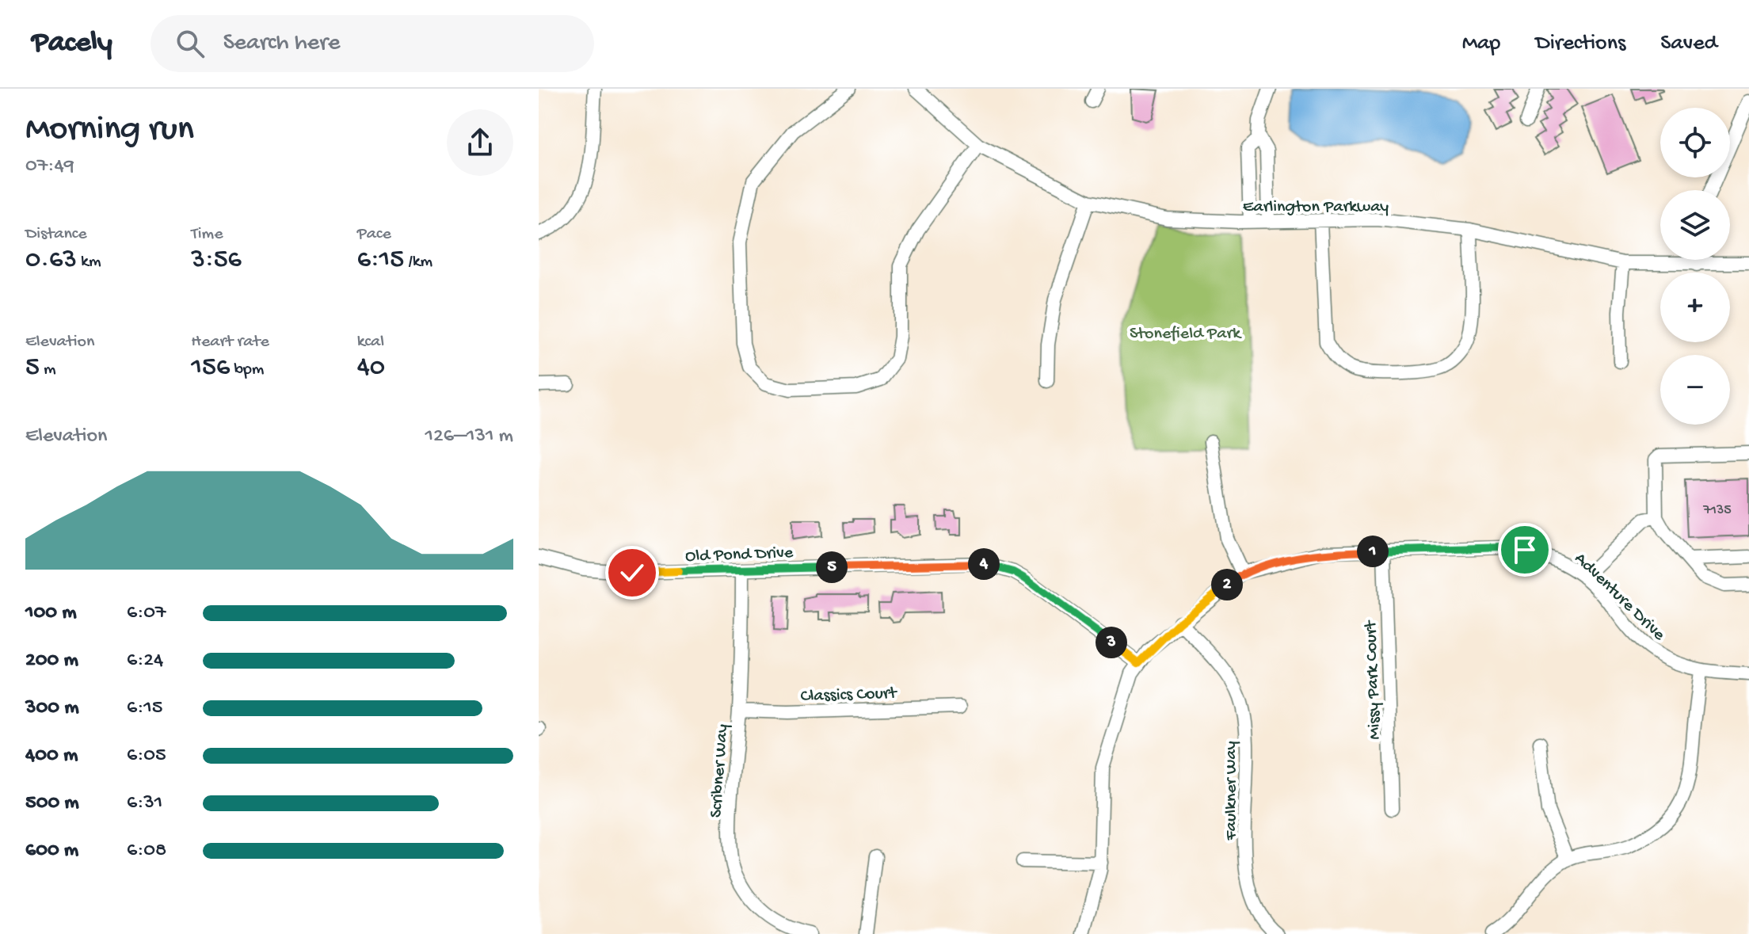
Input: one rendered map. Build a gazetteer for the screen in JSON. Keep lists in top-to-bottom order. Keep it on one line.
{"streets":{"street":["Earlington Parkway","Old Pond Drive","Adventure Drive","Missy Park Court","Classics Court","Scribner Way","Faulkner Way"]},"crossings":[["Old Pond Drive","Adventure Drive"],["Old Pond Drive","Scribner Way"],["Adventure Drive","Missy Park Court"],["Adventure Drive","Faulkner Way"],["Classics Court","Scribner Way"]],"parks":["Stonefield Park"],"house_numbers":["7135"],"page":{"header":"Pacely","search":"Search here","nav":["Map","Directions","Saved"],"heading":["Morning run","07:49"],"map_buttons":["+","−"],"stats":[["Distance","0.63 km"],["Time","3:56"],["Pace","6:15 /km"],["Elevation","5 m"],["Heart rate","156 bpm"],["kcal","40"]],"chart":["Elevation","126–131 m"],"pins":["1","4","5","2","3"],"list":[{"name":"100 m","note":"6:07"},{"name":"200 m","note":"6:24"},{"name":"300 m","note":"6:15"},{"name":"400 m","note":"6:05"},{"name":"500 m","note":"6:31"},{"name":"600 m","note":"6:08"}]}}
